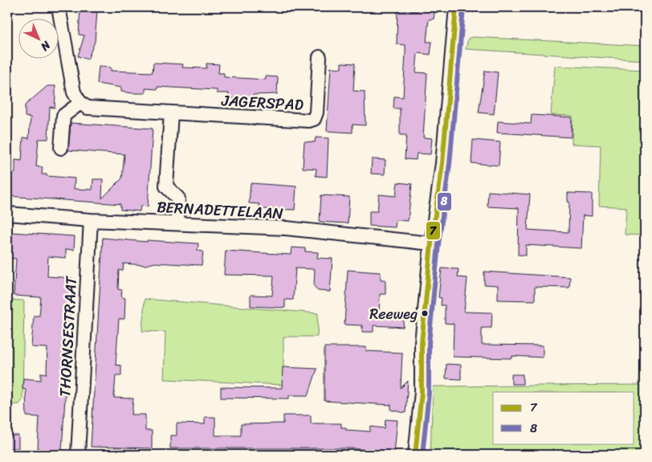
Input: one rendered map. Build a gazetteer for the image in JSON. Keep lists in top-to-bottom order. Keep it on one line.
{"streets":{"street":["JAGERSPAD","BERNADETTELAAN","THORNSESTRAAT"]},"crossings":[["BERNADETTELAAN","THORNSESTRAAT"]],"places":["Reeweg"],"lines":["transit line 7","transit line 8"],"legend":["7","8"],"north":"bottom right"}
